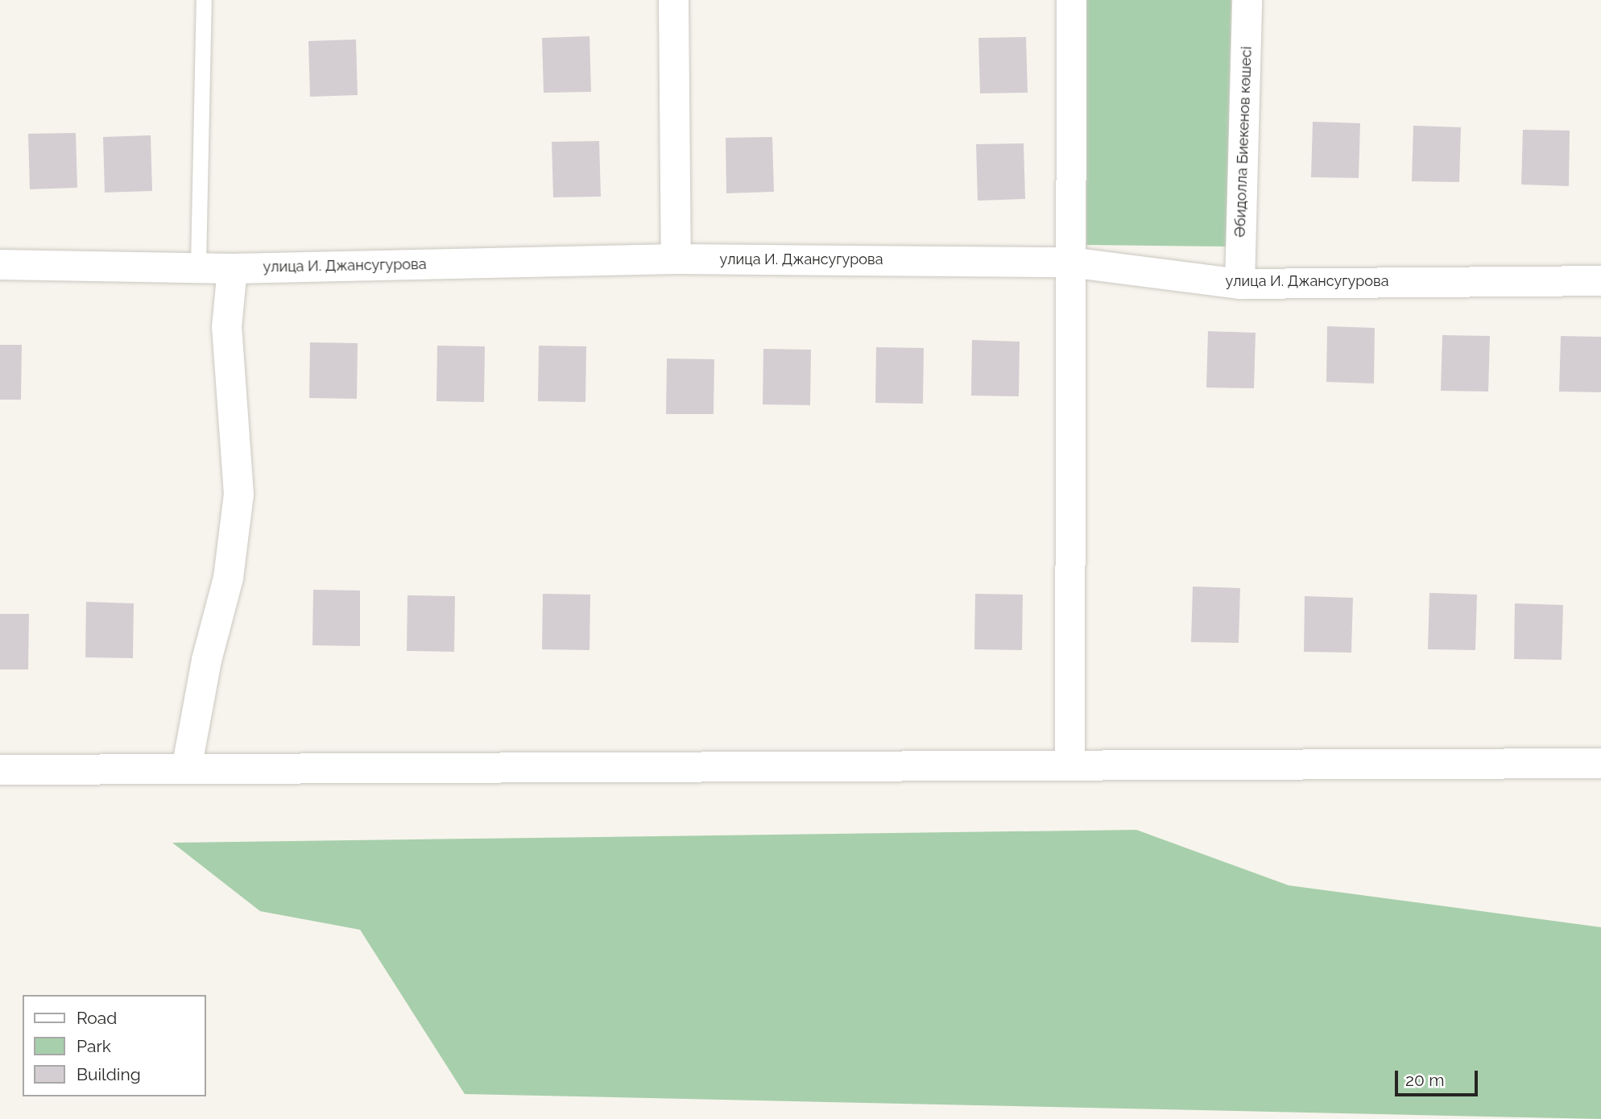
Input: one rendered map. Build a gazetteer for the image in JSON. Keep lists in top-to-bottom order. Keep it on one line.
{"streets":{"street":["Әбидолла Биекенов көшесі","улица И. Джансугурова"]},"crossings":[["Әбидолла Биекенов көшесі","улица И. Джансугурова"]],"legend":["Road","Park","Building"],"scale_bar":"20 m"}
